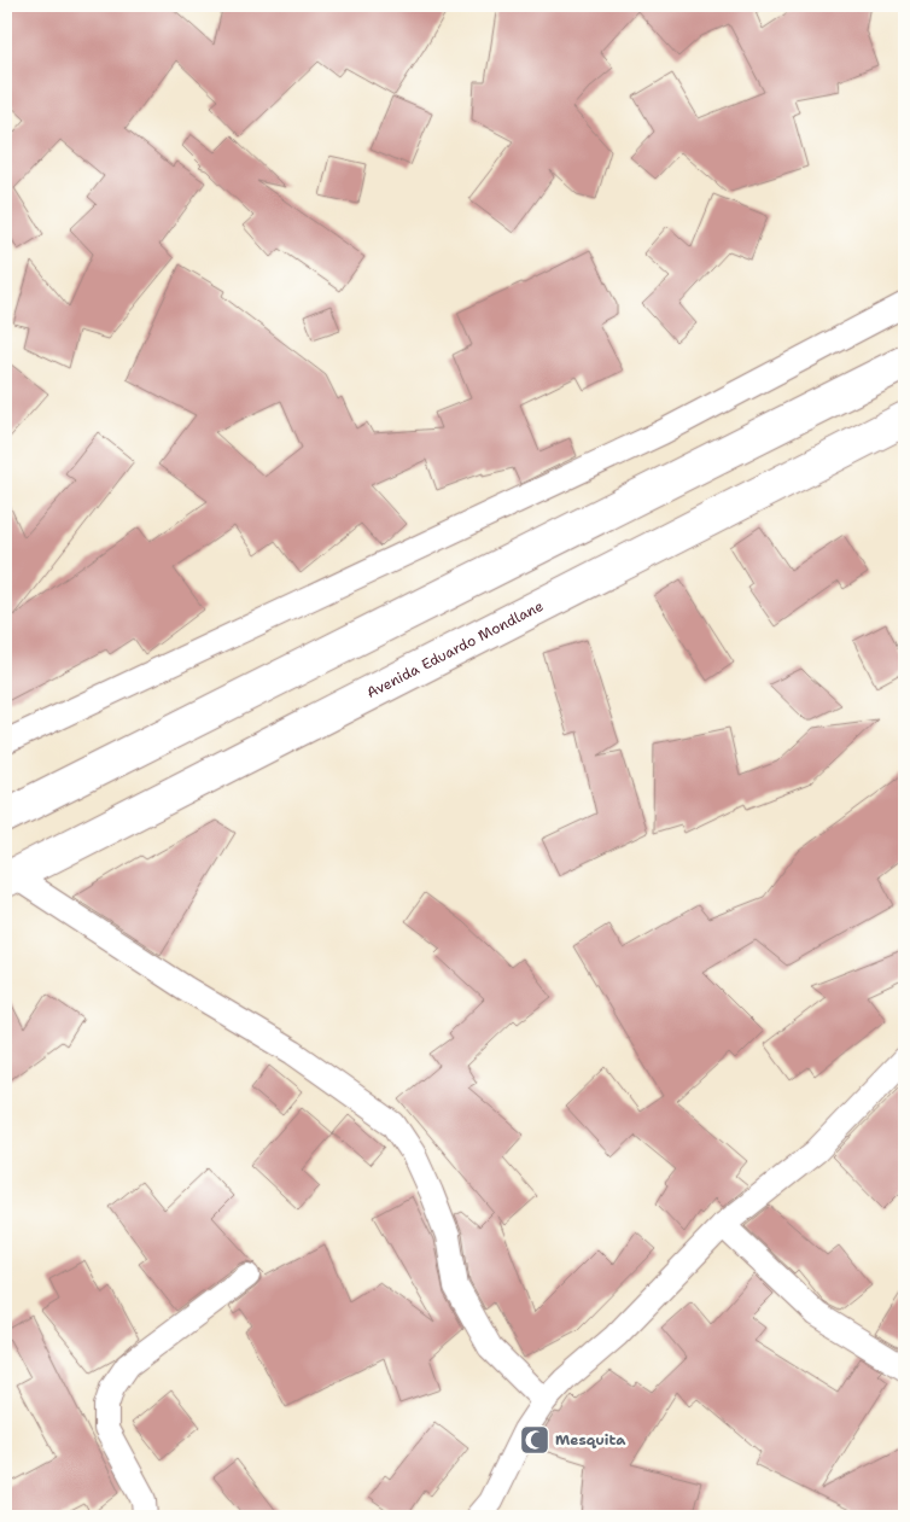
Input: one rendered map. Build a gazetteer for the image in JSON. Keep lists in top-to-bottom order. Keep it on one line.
{"streets":{"main road":["Avenida Eduardo Mondlane"]},"places":{"mosque":["Mesquita"]}}
